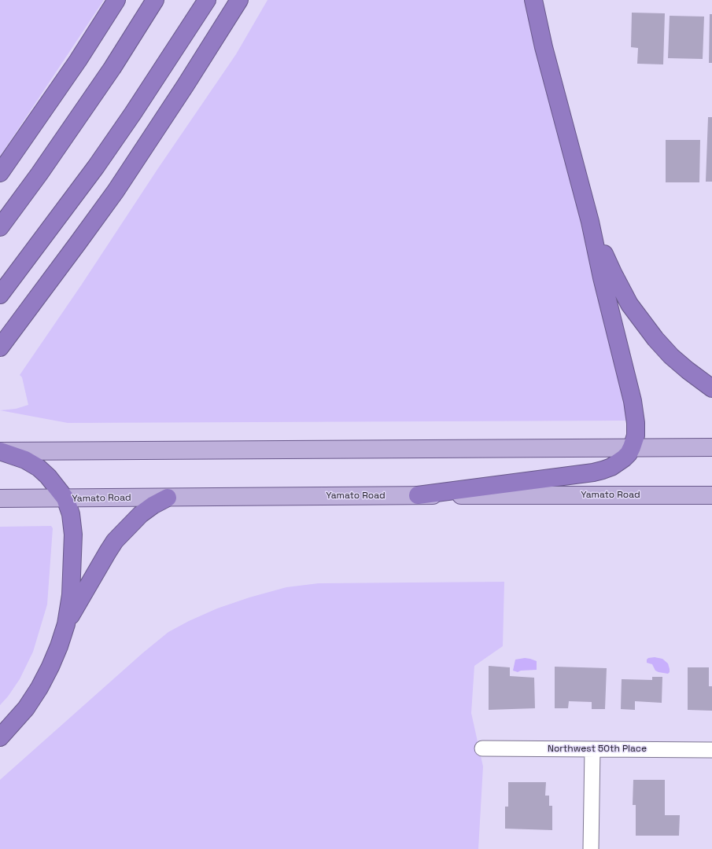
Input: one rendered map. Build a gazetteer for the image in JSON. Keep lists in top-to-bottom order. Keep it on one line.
{"streets":{"main road":["Yamato Road"],"street":["Northwest 50th Place"]}}
